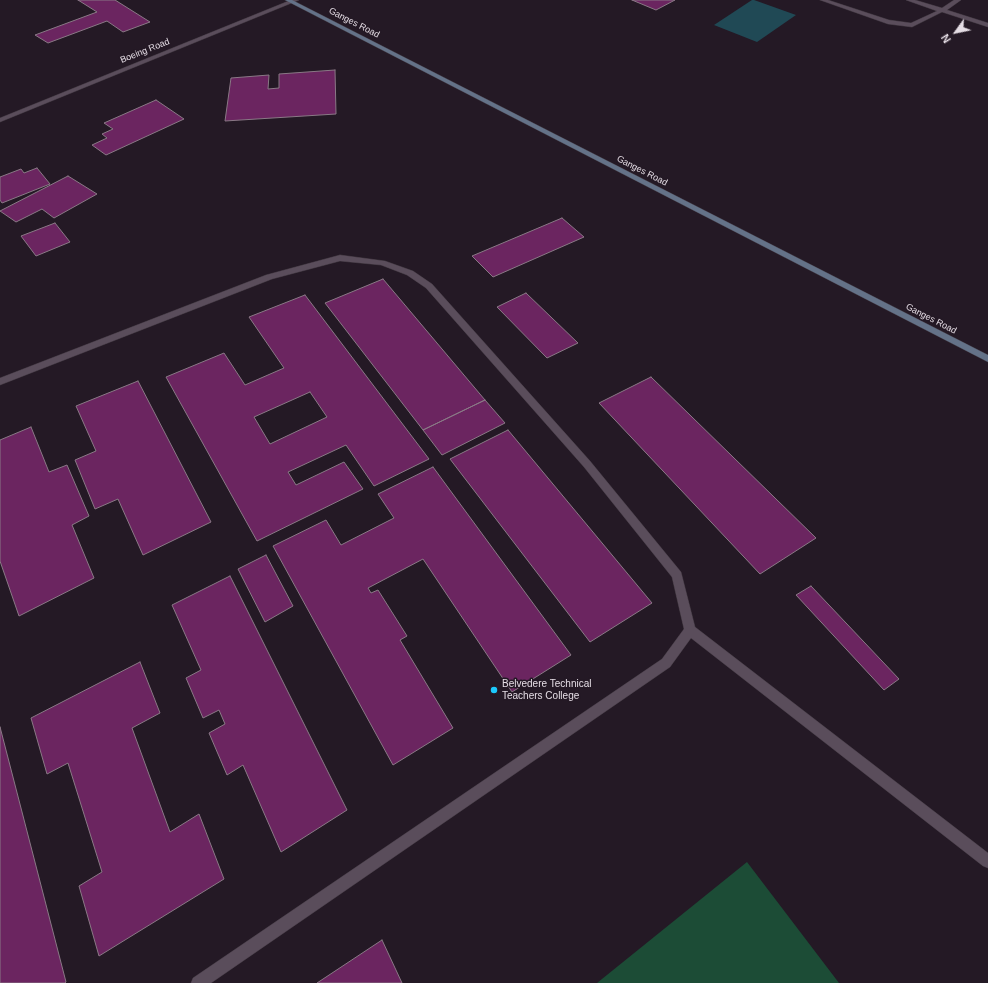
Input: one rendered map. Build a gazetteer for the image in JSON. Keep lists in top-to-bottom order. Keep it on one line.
{"streets":{"street":["Ganges Road","Boeing Road"]},"crossings":[["Ganges Road","Boeing Road"]],"places":["Belvedere Technical Teachers College"],"north":"bottom left"}
